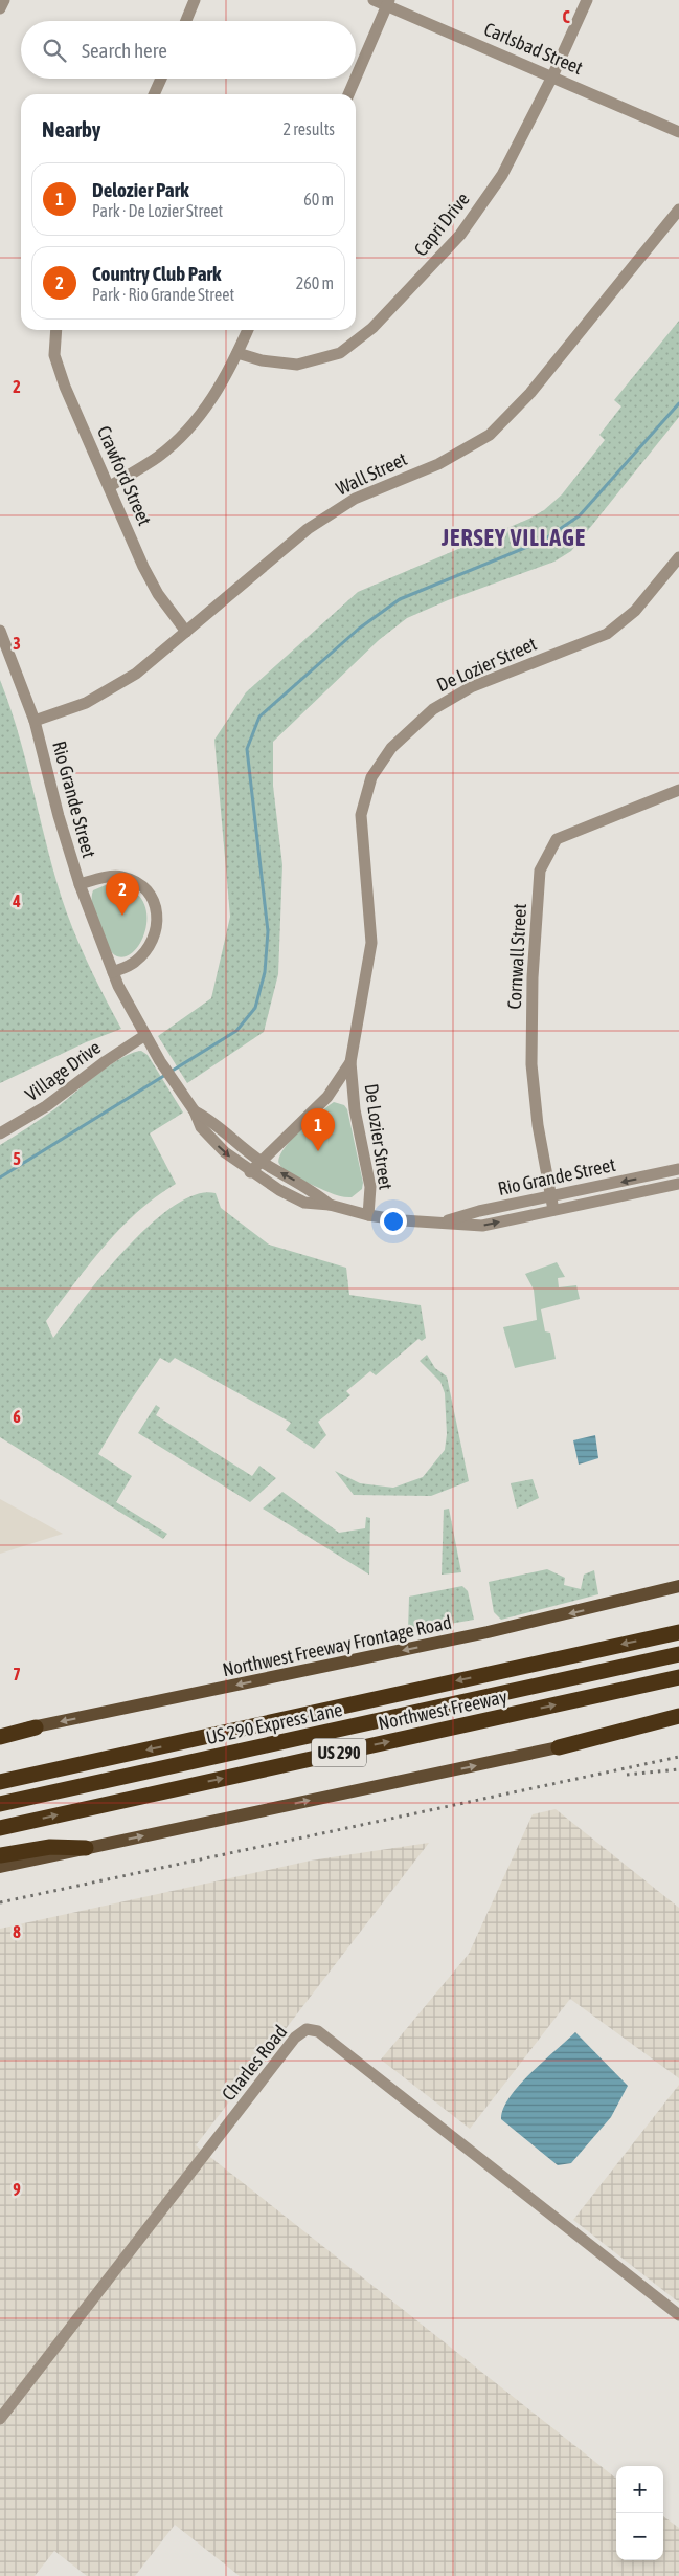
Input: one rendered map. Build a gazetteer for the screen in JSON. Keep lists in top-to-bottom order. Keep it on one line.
{"streets":{"highway":["Northwest Freeway","US 290 Express Lane","US 290"],"main road":["Northwest Freeway Frontage Road"],"street":["Carlsbad Street","Capri Drive","Wall Street","Crawford Street","De Lozier Street","Rio Grande Street","Cornwall Street","Village Drive","Charles Road"]},"crossings":[["Carlsbad Street","Capri Drive"],["Wall Street","Crawford Street"],["Wall Street","Rio Grande Street"],["De Lozier Street","Rio Grande Street"],["Rio Grande Street","Cornwall Street"],["Rio Grande Street","Village Drive"]],"one_way":["Northwest Freeway Frontage Road"],"districts":["JERSEY VILLAGE"],"page":{"search":"Search here","heading":["Nearby","2 results"],"list":[{"mark":"1","name":"Delozier Park","note":"Park · De Lozier Street","value":"60 m"},{"mark":"2","name":"Country Club Park","note":"Park · Rio Grande Street","value":"260 m"}],"pins":["2","1"],"map_buttons":["+","−"]},"grid":{"columns":["C"],"rows":["2","3","4","5","6","7","8","9"]}}
